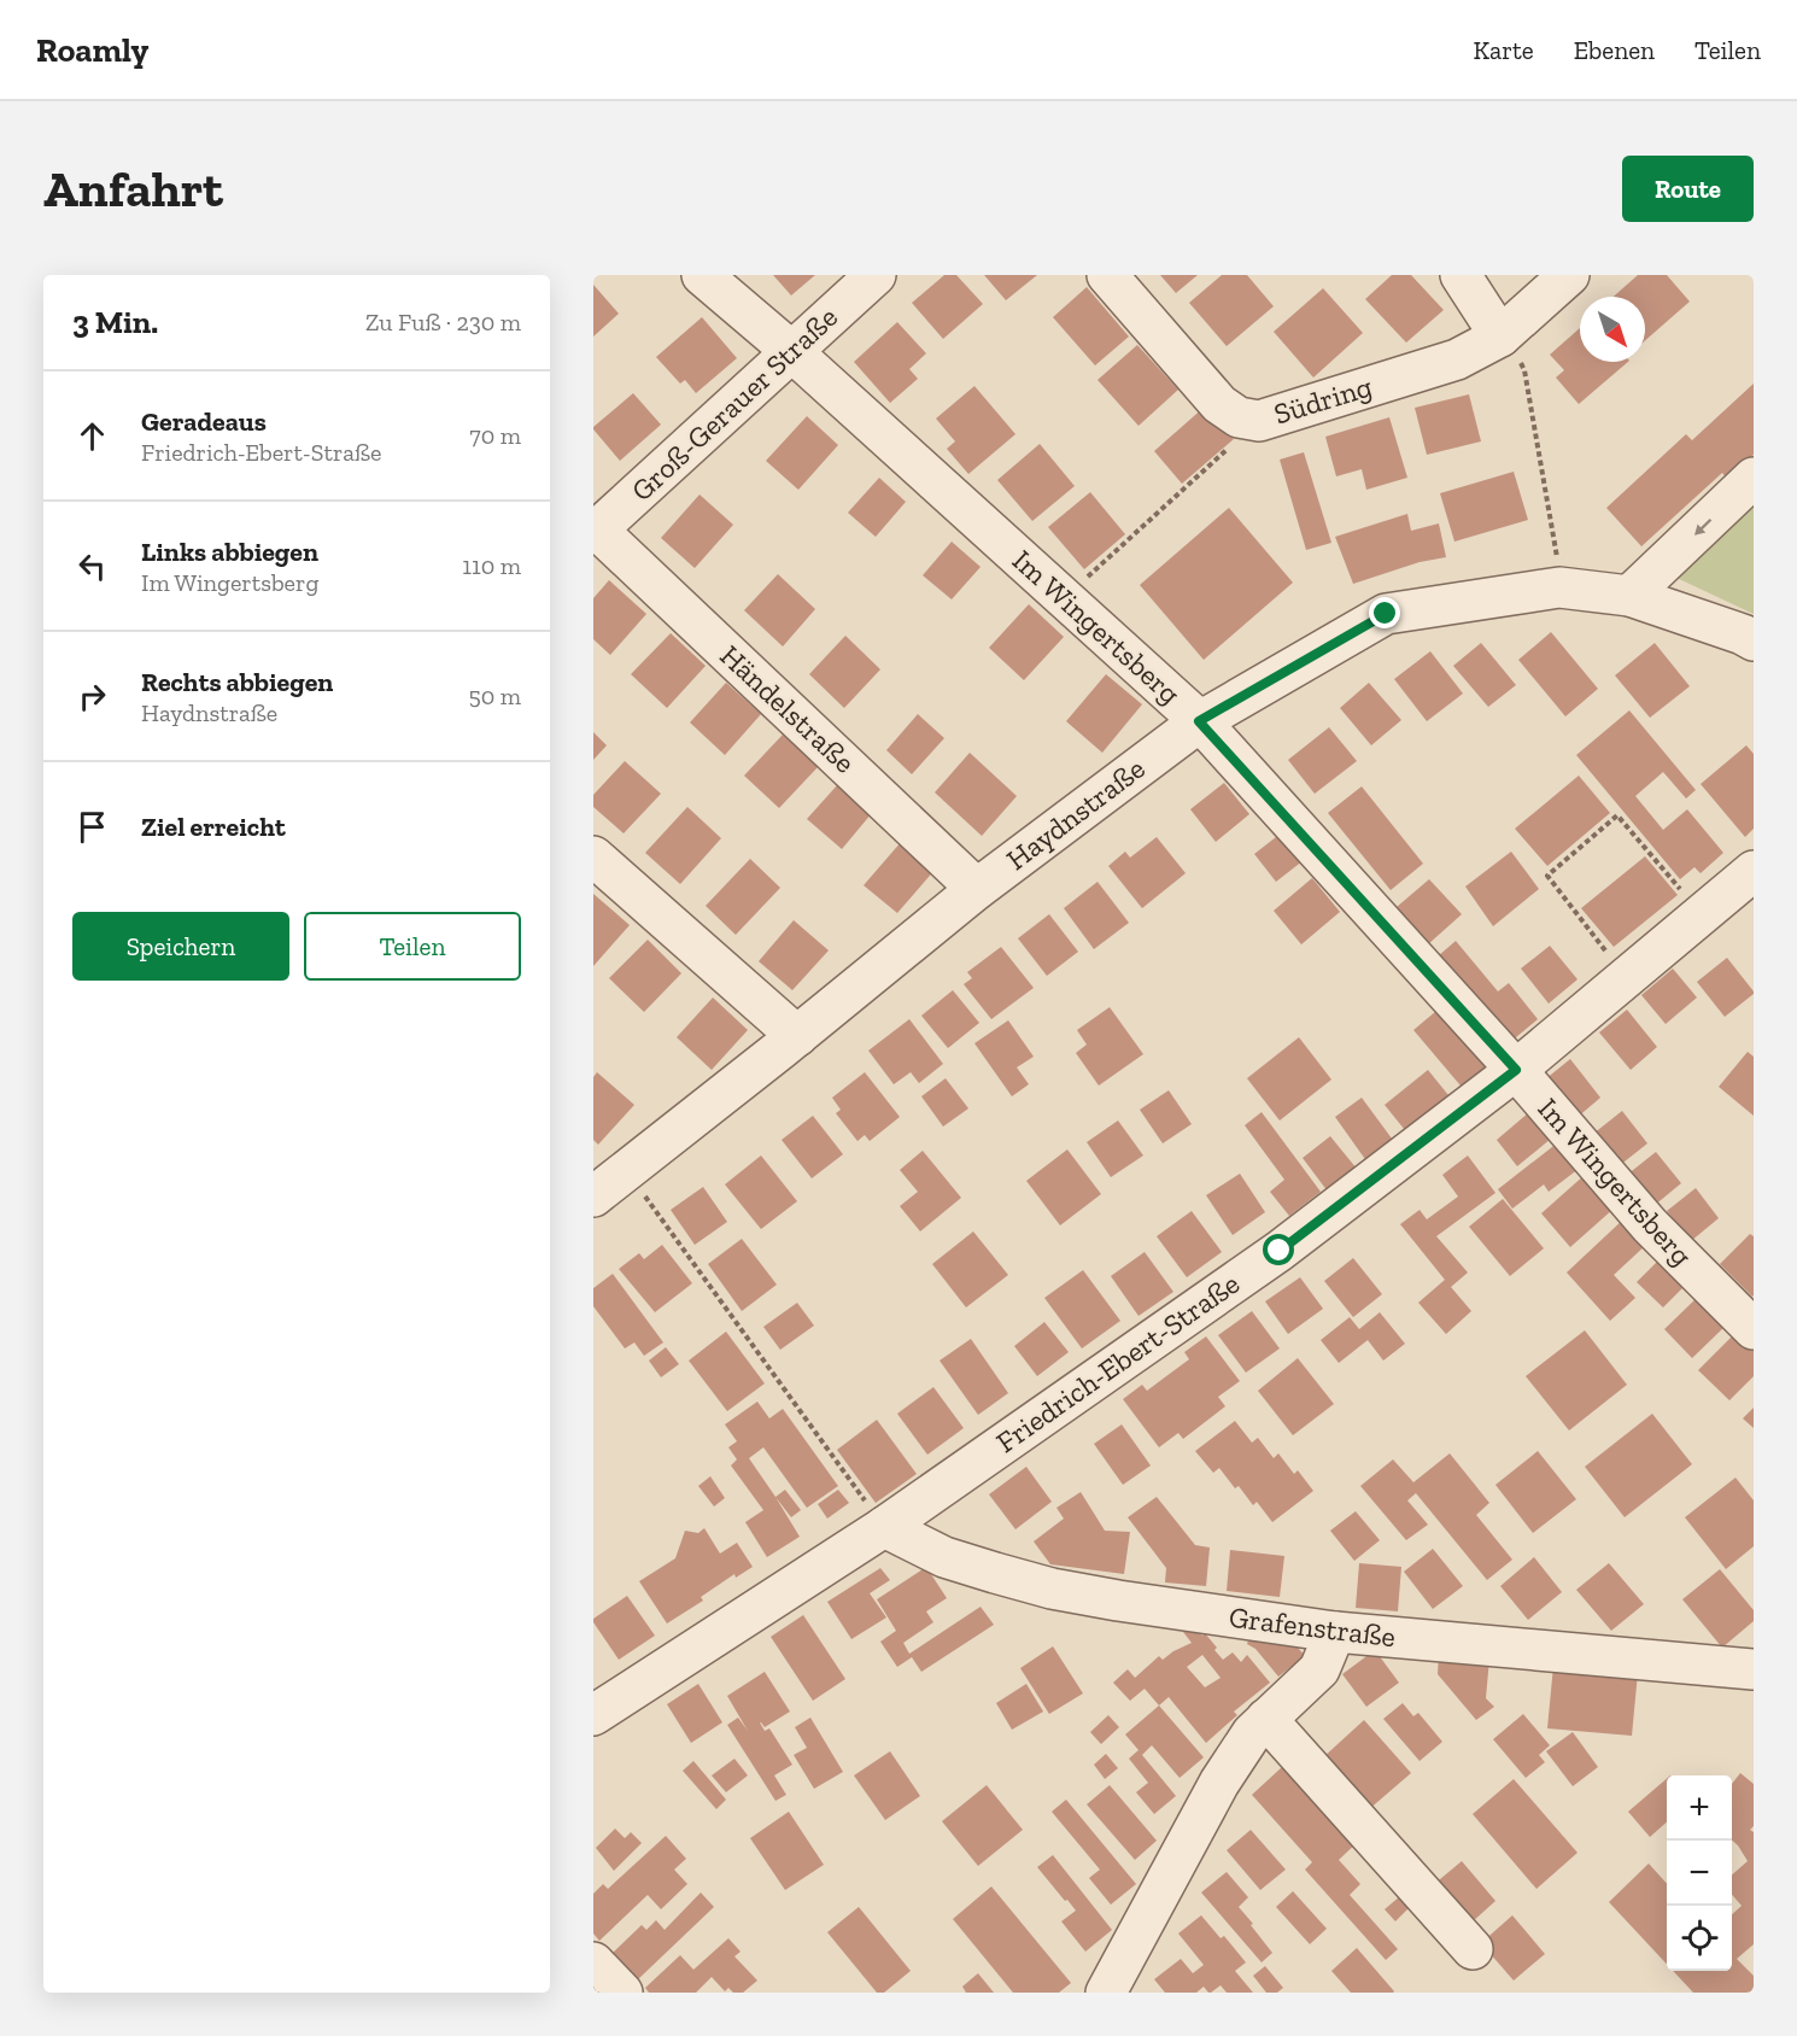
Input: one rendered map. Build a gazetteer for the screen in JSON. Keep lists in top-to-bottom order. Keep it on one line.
{"streets":{"street":["Südring","Groß-Gerauer Straße","Im Wingertsberg","Händelstraße","Haydnstraße","Friedrich-Ebert-Straße","Grafenstraße"]},"crossings":[["Groß-Gerauer Straße","Im Wingertsberg"],["Groß-Gerauer Straße","Händelstraße"],["Im Wingertsberg","Haydnstraße"],["Im Wingertsberg","Friedrich-Ebert-Straße"],["Händelstraße","Haydnstraße"],["Friedrich-Ebert-Straße","Grafenstraße"]],"north":"bottom right","page":{"header":"Roamly","nav":["Karte","Ebenen","Teilen"],"buttons":["Route",["Speichern","Teilen"]],"title":"Anfahrt","heading":["3 Min.","Zu Fuß · 230 m"],"list":[["Geradeaus","Friedrich-Ebert-Straße","70 m"],["Links abbiegen","Im Wingertsberg","110 m"],["Rechts abbiegen","Haydnstraße","50 m"],"Ziel erreicht"],"map_buttons":["+","−"]}}
